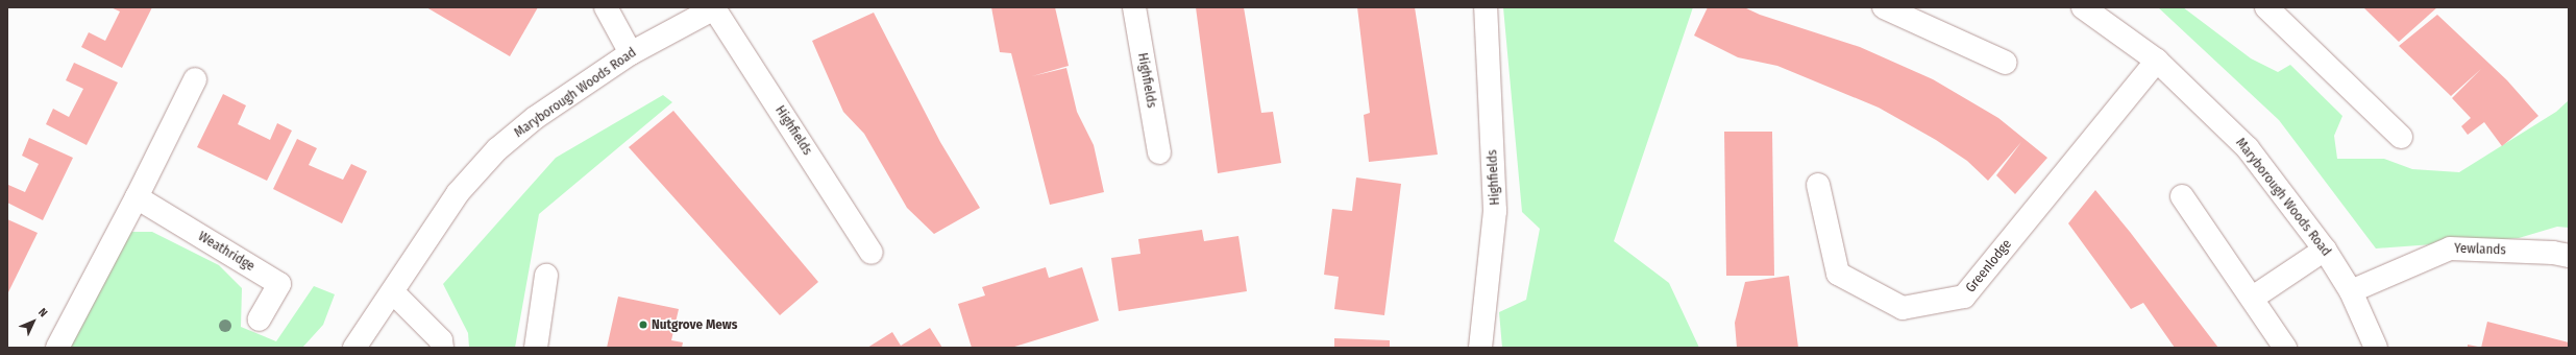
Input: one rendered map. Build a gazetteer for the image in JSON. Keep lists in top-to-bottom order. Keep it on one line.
{"streets":{"street":["Highfields","Maryborough Woods Road","Yewlands","Weathridge","Greenlodge"]},"crossings":[["Highfields","Maryborough Woods Road"],["Maryborough Woods Road","Yewlands"],["Maryborough Woods Road","Greenlodge"]],"places":["Nutgrove Mews"],"north":"top right"}
